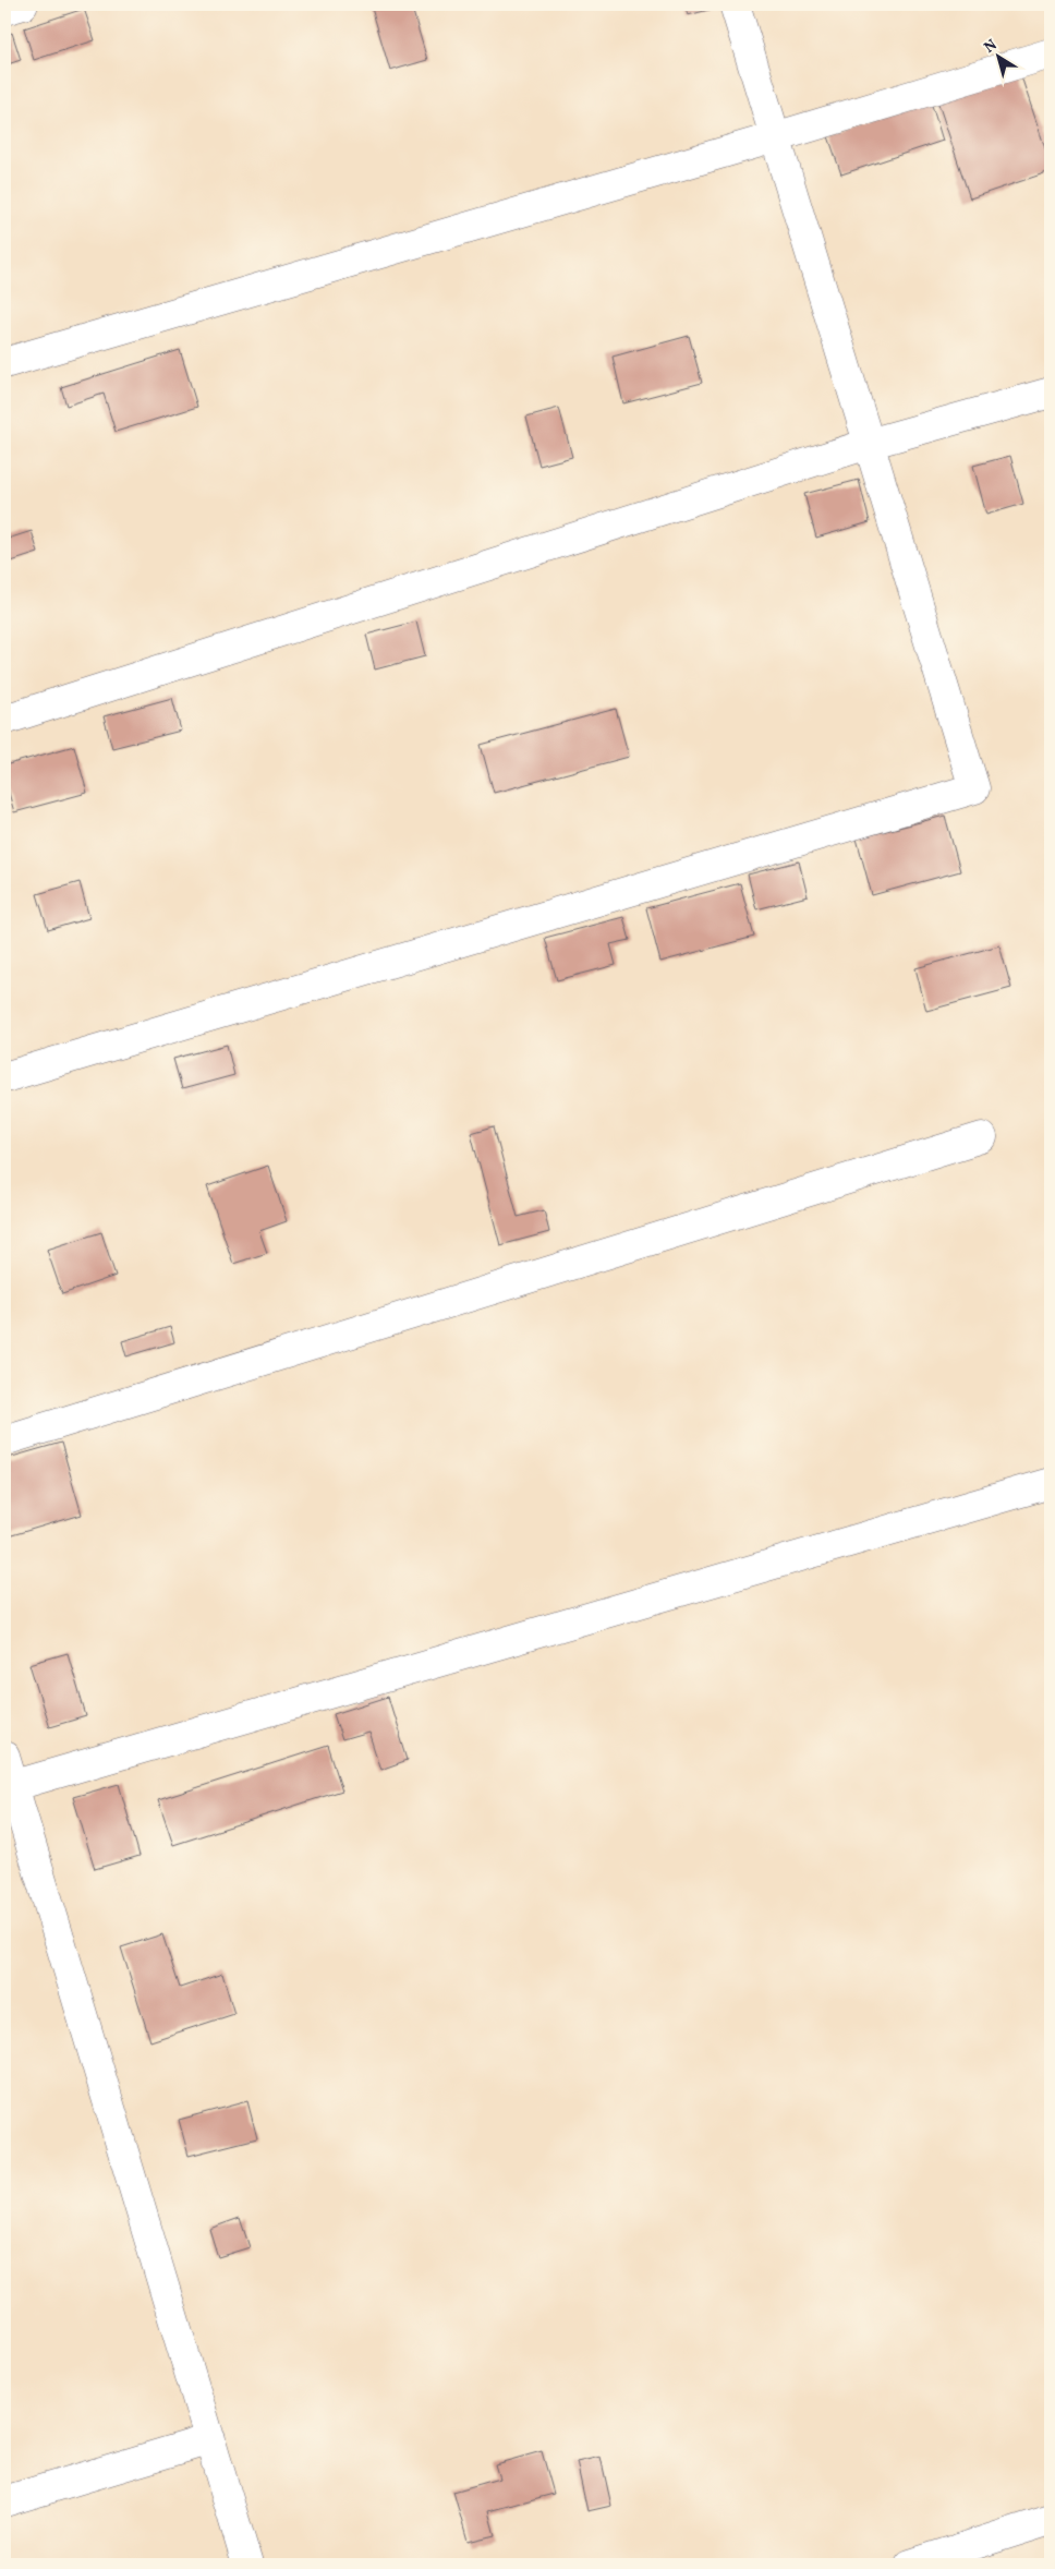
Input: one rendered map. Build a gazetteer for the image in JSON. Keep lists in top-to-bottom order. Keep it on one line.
{"north":"top left"}
